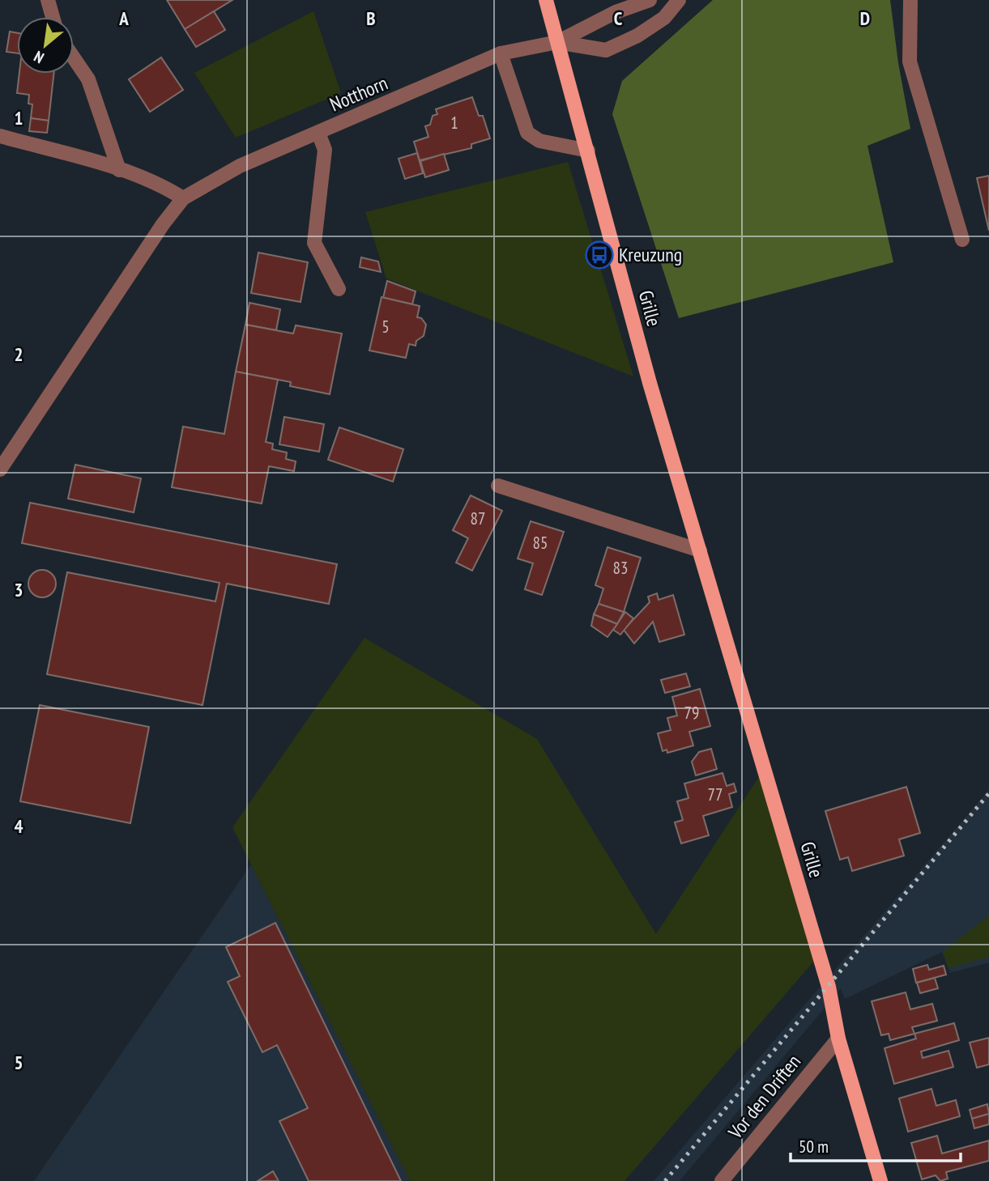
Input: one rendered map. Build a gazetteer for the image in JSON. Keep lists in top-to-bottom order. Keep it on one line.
{"streets":{"main road":["Grille"],"street":["Notthorn","Vor den Driften"]},"crossings":[["Notthorn","Grille"],["Grille","Vor den Driften"]],"places":{"bus stop":["Kreuzung"]},"house_numbers":["1","5","87","85","83","79","77"],"scale_bar":"50 m","north":"bottom left","grid":{"columns":["A","B","C","D"],"rows":["1","2","3","4","5"]}}
